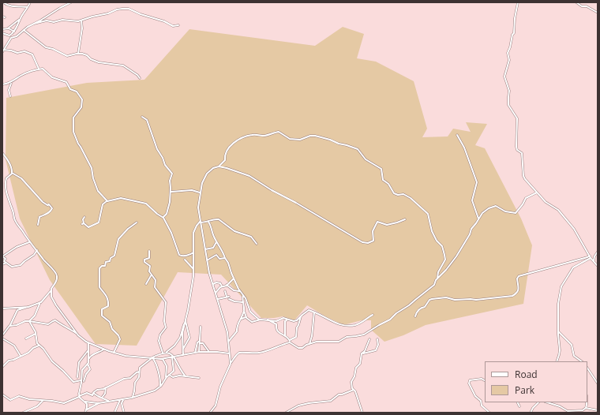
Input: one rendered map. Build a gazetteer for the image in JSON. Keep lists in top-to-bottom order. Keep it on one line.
{"legend":["Road","Park"]}
